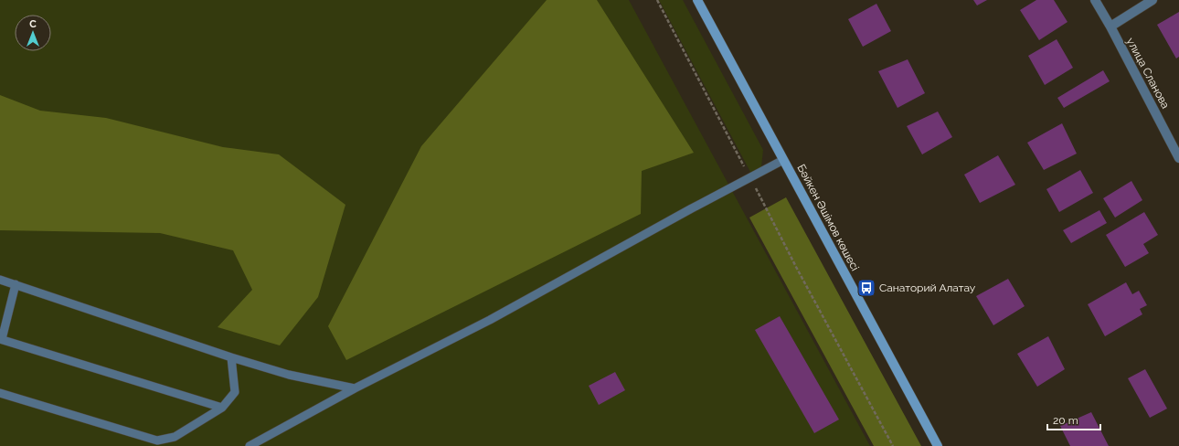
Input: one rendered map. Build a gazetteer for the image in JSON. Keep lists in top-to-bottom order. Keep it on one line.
{"streets":{"main road":["Бәйкен Әшімов көшесі"],"street":["улица Сланова"]},"places":{"bus stop":["Санаторий Алатау"]},"scale_bar":"20 m","north":"top"}
